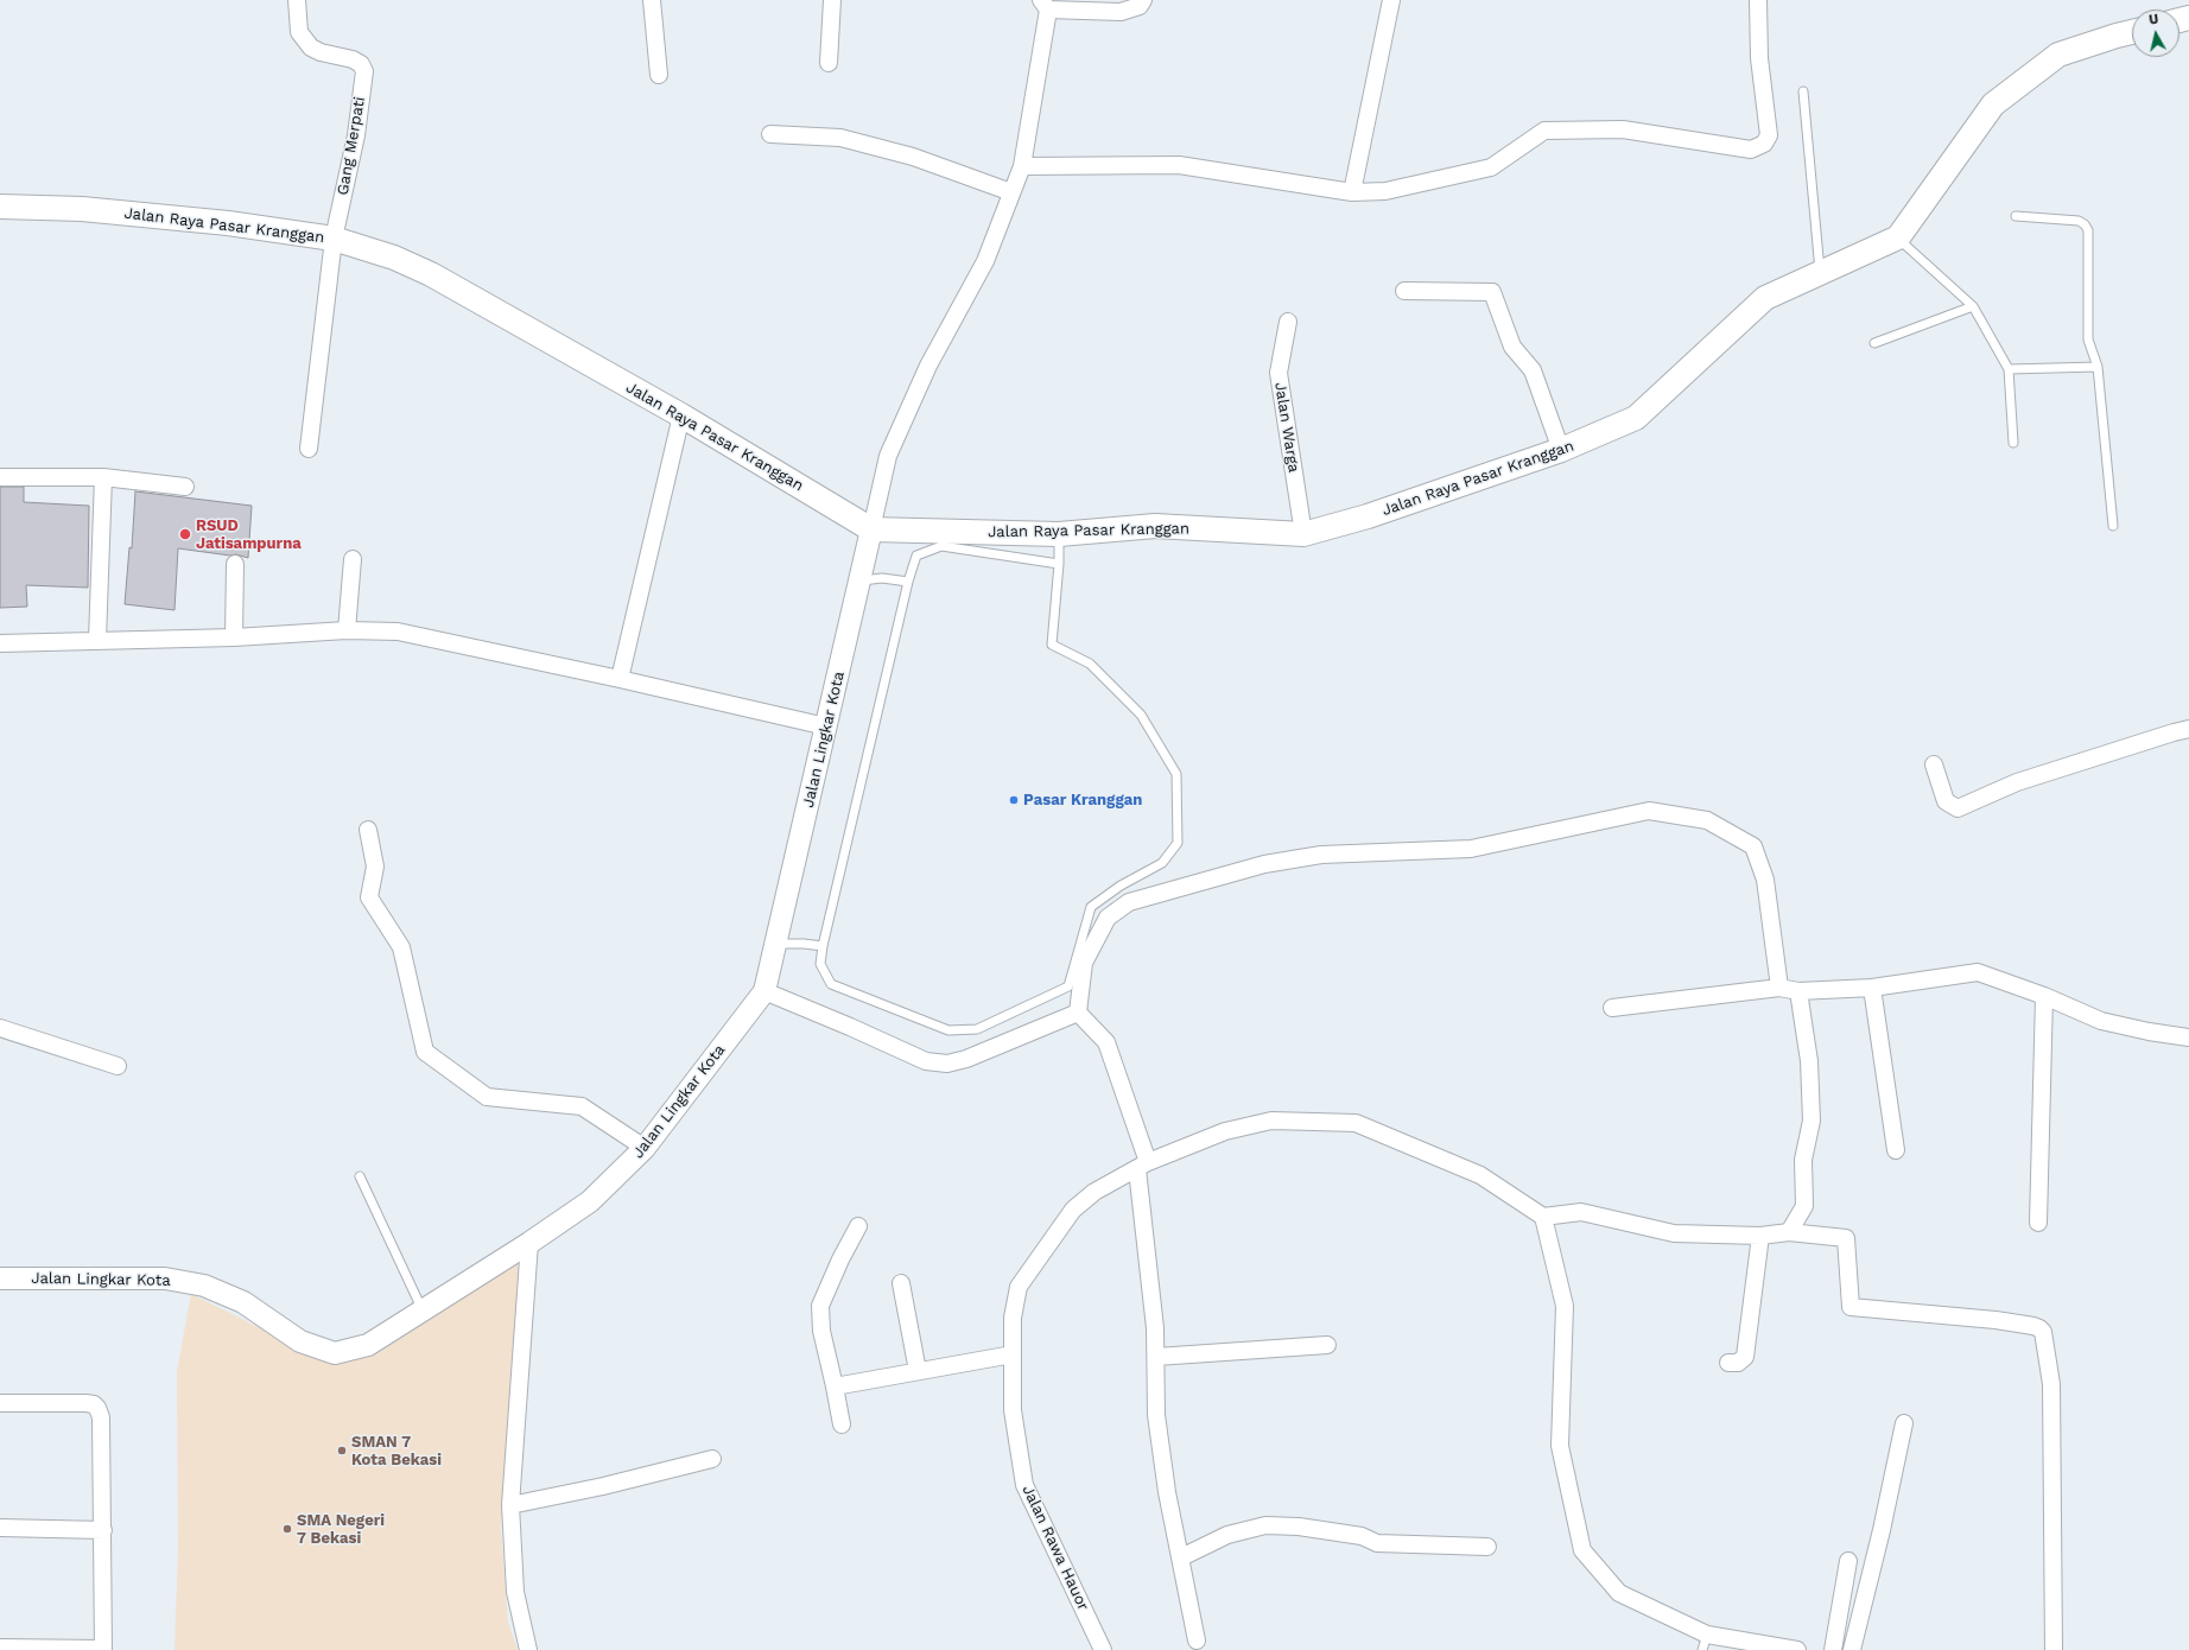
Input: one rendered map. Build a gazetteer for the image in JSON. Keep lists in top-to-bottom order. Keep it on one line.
{"streets":{"main road":["Jalan Raya Pasar Kranggan"],"street":["Gang Merpati","Jalan Warga","Jalan Lingkar Kota","Jalan Rawa Hauor"]},"crossings":[["Gang Merpati","Jalan Raya Pasar Kranggan"],["Jalan Raya Pasar Kranggan","Jalan Warga"],["Jalan Raya Pasar Kranggan","Jalan Lingkar Kota"]],"places":["RSUD Jatisampurna","Pasar Kranggan","SMAN 7 Kota Bekasi","SMA Negeri 7 Bekasi"],"north":"top"}
